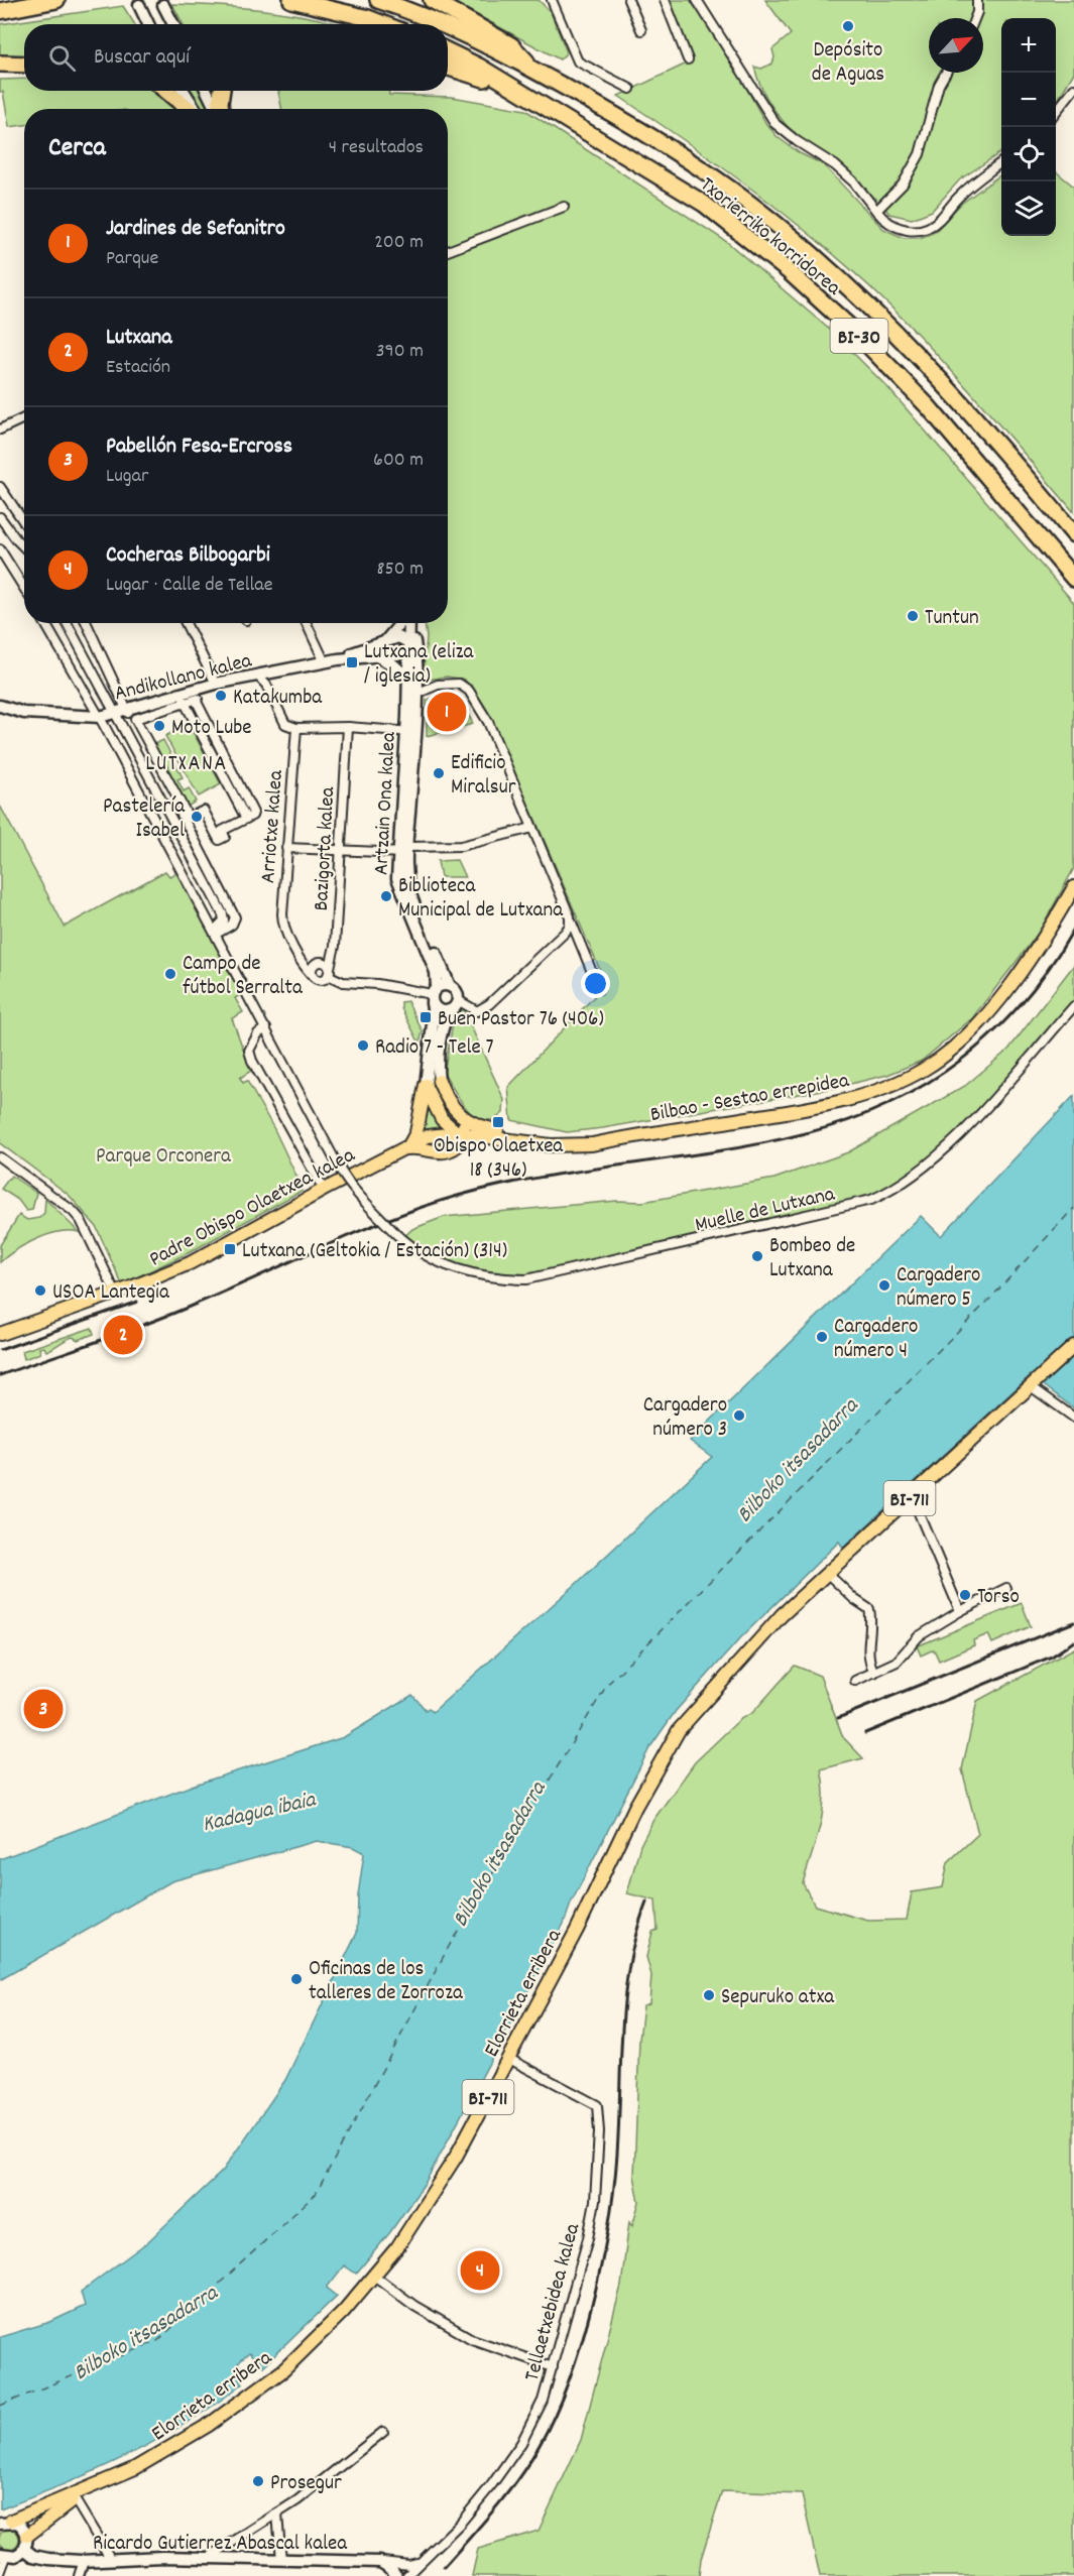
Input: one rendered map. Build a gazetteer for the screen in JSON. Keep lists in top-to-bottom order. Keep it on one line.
{"streets":{"highway":["Txorierriko korridorea","BI-30"],"main road":["Andikollano kalea","Artzain Ona kalea","Bilbao - Sestao errepidea","Padre Obispo Olaetxea kalea","BI-711","Elorrieta erribera","Ricardo Gutierrez Abascal kalea"],"street":["Arriotxe kalea","Bazigorta kalea","Muelle de Lutxana","Tellaetxebidea kalea"]},"crossings":[["Andikollano kalea","Artzain Ona kalea"],["Andikollano kalea","Muelle de Lutxana"],["Arriotxe kalea","Bazigorta kalea"],["Bilbao - Sestao errepidea","Padre Obispo Olaetxea kalea"],["BI-711","Elorrieta erribera"],["Elorrieta erribera","Tellaetxebidea kalea"],["Tellaetxebidea kalea","Ricardo Gutierrez Abascal kalea"]],"districts":["LUTXANA"],"water":["Bilboko itsasadarra","Kadagua ibaia"],"parks":["Parque Orconera"],"places":{"other":["Depósito de Aguas","Tuntun","Katakumba","Moto Lube","Edificio Miralsur","Pastelería Isabel","Biblioteca Municipal de Lutxana","Campo de fútbol Serralta","Radio 7 - Tele 7","Bombeo de Lutxana","Cargadero número 5","USOA Lantegia","Cargadero número 4","Cargadero número 3","Torso","Oficinas de los talleres de Zorroza","Sepuruko atxa","Prosegur"],"transit":["Lutxana (eliza / iglesia)","Buen Pastor 76 (406)","Obispo Olaetxea 18 (346)","Lutxana (Geltokia / Estación) (314)"]},"north":"top right","page":{"map_buttons":["+","−"],"search":"Buscar aquí","heading":["Cerca","4 resultados"],"list":[{"mark":"1","name":"Jardines de Sefanitro","note":"Parque","value":"200 m"},{"mark":"2","name":"Lutxana","note":"Estación","value":"390 m"},{"mark":"3","name":"Pabellón Fesa-Ercross","note":"Lugar","value":"600 m"},{"mark":"4","name":"Cocheras Bilbogarbi","note":"Lugar · Calle de Tellae","value":"850 m"}],"pins":["1","2","3","4"]}}
